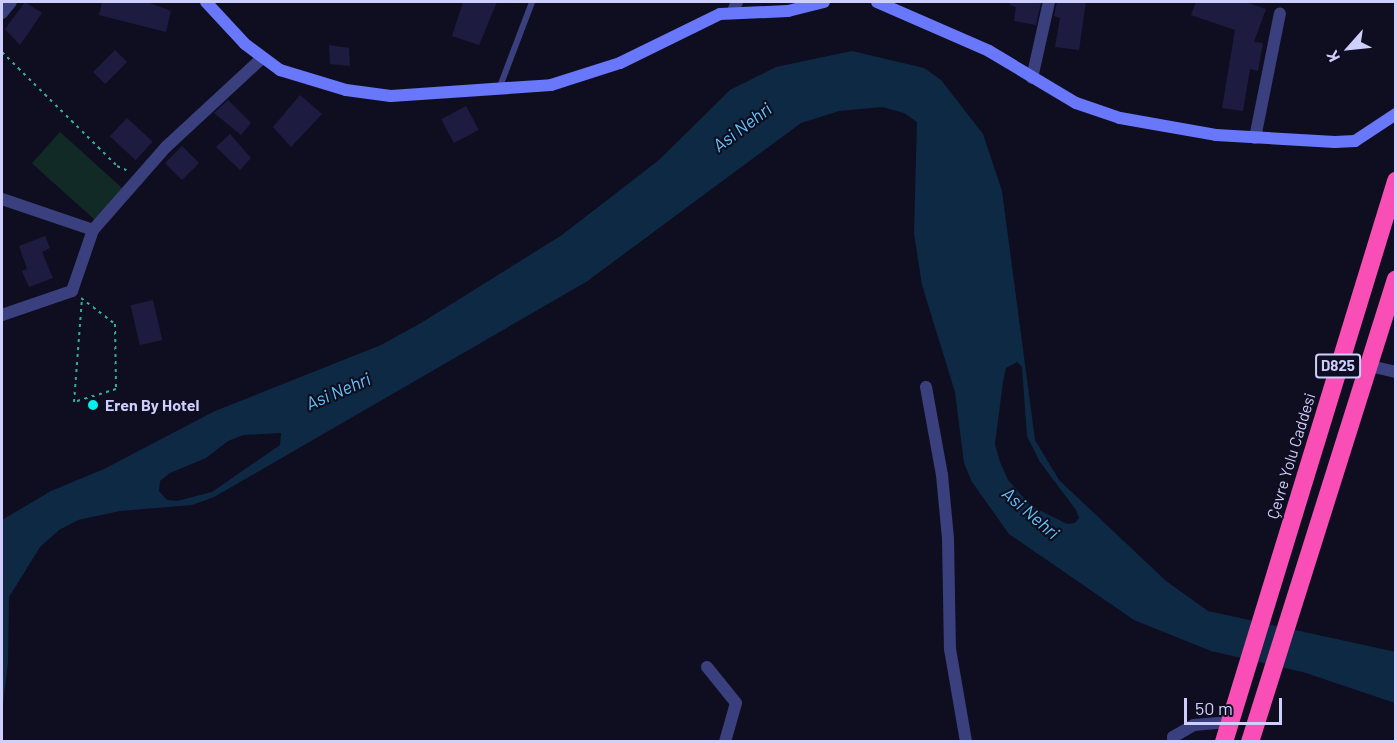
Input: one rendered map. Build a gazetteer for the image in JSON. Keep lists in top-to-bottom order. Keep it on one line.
{"streets":{"highway":["D825","Çevre Yolu Caddesi"]},"water":["Asi Nehri"],"places":["Eren By Hotel"],"scale_bar":"50 m","north":"bottom left"}
